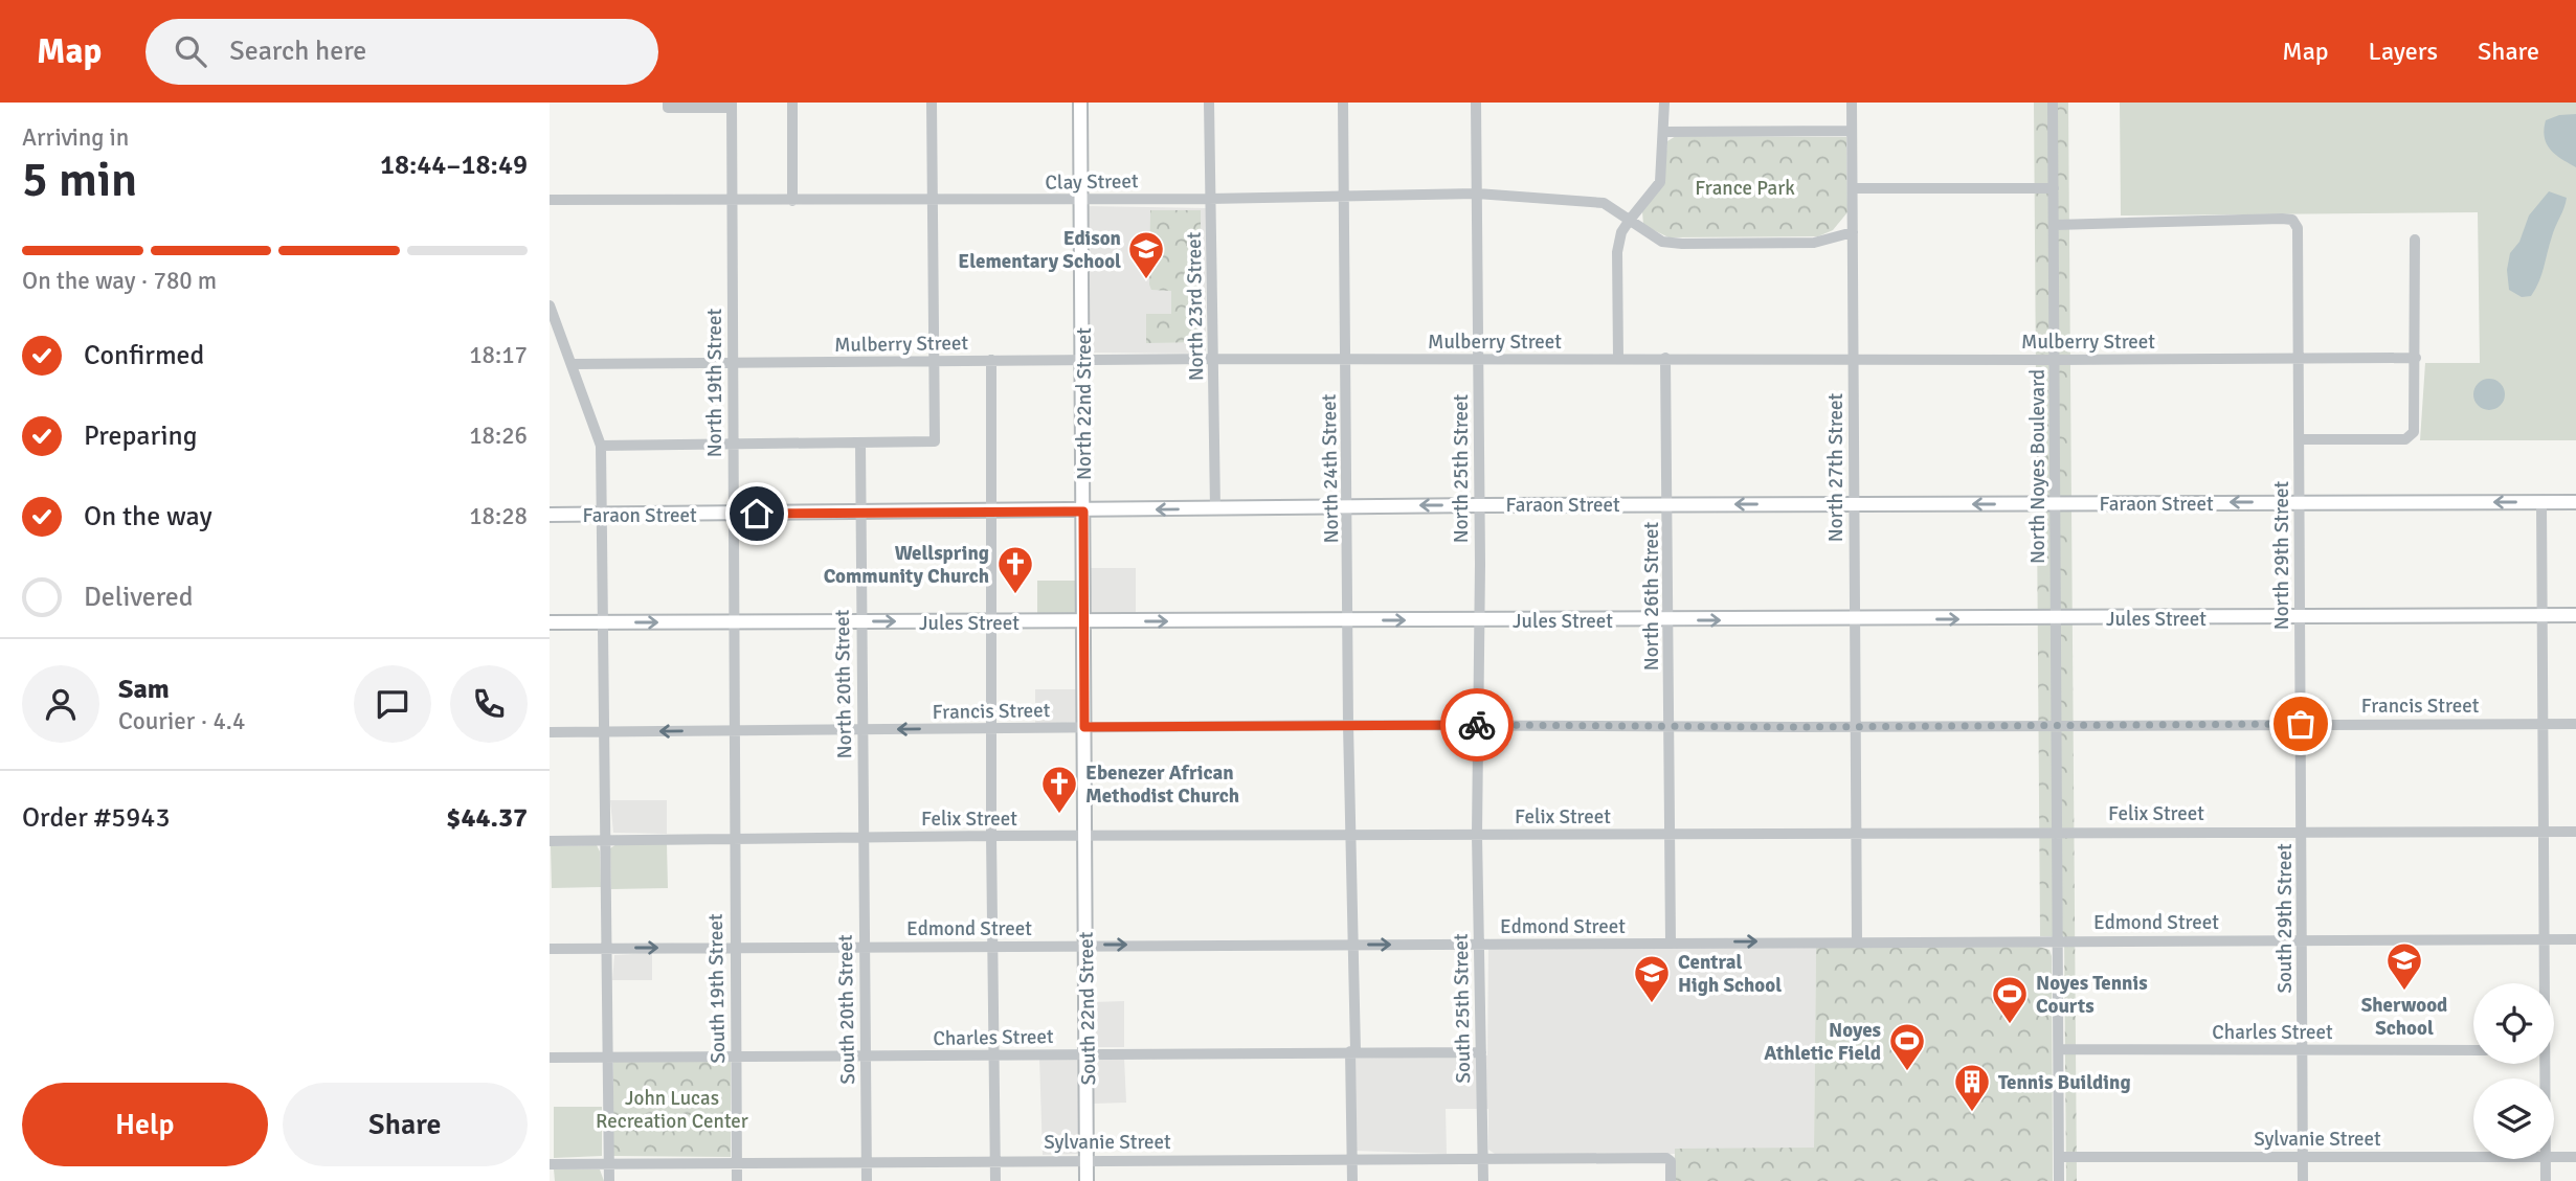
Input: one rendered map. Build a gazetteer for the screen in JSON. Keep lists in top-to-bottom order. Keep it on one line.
{"streets":{"main road":["North 22nd Street","Faraon Street","Jules Street","South 22nd Street"],"street":["Clay Street","North 23rd Street","Mulberry Street","North 19th Street","North Noyes Boulevard","North 27th Street","North 24th Street","North 25th Street","North 29th Street","North 26th Street","North 20th Street","Francis Street","Felix Street","South 29th Street","Edmond Street","South 19th Street","South 25th Street","South 20th Street","Charles Street","Sylvanie Street"]},"crossings":[["Clay Street","North 23rd Street"],["Clay Street","North 19th Street"],["Clay Street","North 22nd Street"],["Clay Street","North 24th Street"],["Clay Street","North 25th Street"],["North 23rd Street","Mulberry Street"],["North 23rd Street","Faraon Street"],["Mulberry Street","North 19th Street"],["Mulberry Street","North 22nd Street"],["Mulberry Street","North Noyes Boulevard"],["Mulberry Street","North 27th Street"],["Mulberry Street","North 24th Street"],["Mulberry Street","North 25th Street"],["Mulberry Street","North 29th Street"],["Mulberry Street","North 26th Street"],["North 19th Street","Faraon Street"],["North 19th Street","Jules Street"],["North 19th Street","Francis Street"],["North 19th Street","Felix Street"],["North 19th Street","South 19th Street"],["North 22nd Street","Faraon Street"],["North 22nd Street","Jules Street"],["North 22nd Street","Francis Street"],["North 22nd Street","Felix Street"],["North 22nd Street","South 22nd Street"],["North Noyes Boulevard","Faraon Street"],["North Noyes Boulevard","North 29th Street"],["North Noyes Boulevard","Jules Street"],["North Noyes Boulevard","Francis Street"],["North Noyes Boulevard","Felix Street"],["North Noyes Boulevard","Edmond Street"],["North Noyes Boulevard","Charles Street"],["North Noyes Boulevard","Sylvanie Street"],["North 27th Street","Faraon Street"],["North 27th Street","Jules Street"],["North 27th Street","Francis Street"],["North 27th Street","Felix Street"],["North 27th Street","Edmond Street"],["North 24th Street","Faraon Street"],["North 24th Street","Jules Street"],["North 24th Street","Francis Street"],["North 24th Street","Felix Street"],["North 24th Street","Edmond Street"],["North 24th Street","Charles Street"],["North 24th Street","Sylvanie Street"],["North 25th Street","Faraon Street"],["North 25th Street","Jules Street"],["North 25th Street","Francis Street"],["North 25th Street","Felix Street"],["North 25th Street","South 25th Street"],["Faraon Street","North 29th Street"],["Faraon Street","North 26th Street"],["Faraon Street","North 20th Street"],["North 29th Street","Jules Street"],["North 29th Street","Francis Street"],["North 29th Street","Felix Street"],["North 29th Street","South 29th Street"],["North 26th Street","Jules Street"],["North 26th Street","Francis Street"],["North 26th Street","Felix Street"],["North 26th Street","Edmond Street"],["Jules Street","North 20th Street"],["North 20th Street","Francis Street"],["North 20th Street","Felix Street"],["North 20th Street","South 20th Street"],["Felix Street","South 29th Street"],["Felix Street","South 19th Street"],["Felix Street","South 22nd Street"],["Felix Street","South 25th Street"],["Felix Street","South 20th Street"],["South 29th Street","Edmond Street"],["South 29th Street","Charles Street"],["South 29th Street","Sylvanie Street"],["Edmond Street","South 19th Street"],["Edmond Street","South 22nd Street"],["Edmond Street","South 25th Street"],["Edmond Street","South 20th Street"],["South 19th Street","Charles Street"],["South 19th Street","Sylvanie Street"],["South 22nd Street","Charles Street"],["South 22nd Street","Sylvanie Street"],["South 25th Street","Charles Street"],["South 25th Street","Sylvanie Street"],["South 20th Street","Charles Street"],["South 20th Street","Sylvanie Street"]],"one_way":["Faraon Street","Jules Street"],"parks":["France Park","John Lucas Recreation Center"],"places":{"school or university":["Edison Elementary School","Sherwood School","Central High School"],"church":["Wellspring Community Church","Ebenezer African Methodist Church"],"sports":["Noyes Tennis Courts","Noyes Athletic Field"],"building":["Tennis Building"]},"page":{"header":"Map","search":"Search here","nav":["Map","Layers","Share"],"heading":["5 min","Arriving in","18:44–18:49"],"panel":["Sam","Courier · 4.4","Order #5943","$44.37"],"bar":"On the way · 780 m","list":[["Confirmed","18:17"],["Preparing","18:26"],["On the way","18:28"],"Delivered"],"buttons":["Help","Share"]}}
